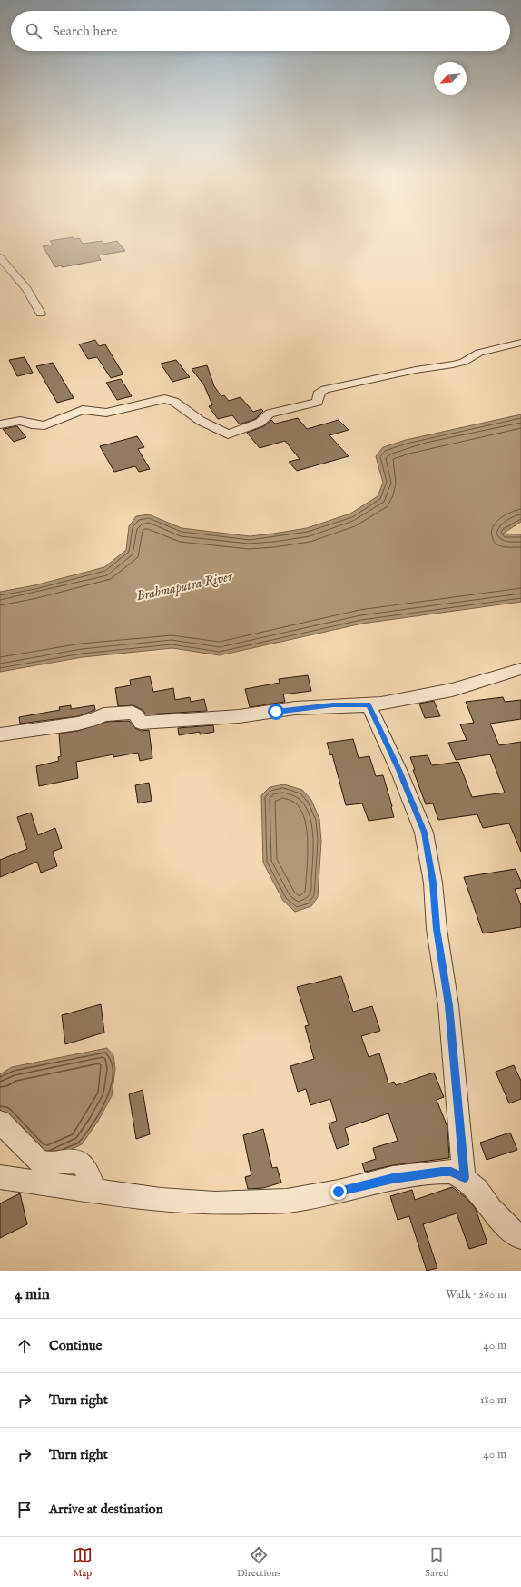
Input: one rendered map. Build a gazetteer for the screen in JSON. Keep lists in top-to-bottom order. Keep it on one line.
{"water":["Brahmaputra River"],"north":"bottom left","page":{"search":"Search here","heading":["4 min","Walk · 260 m"],"list":[["Continue","40 m"],["Turn right","180 m"],["Turn right","40 m"],"Arrive at destination"],"nav":["Map","Directions","Saved"]}}
